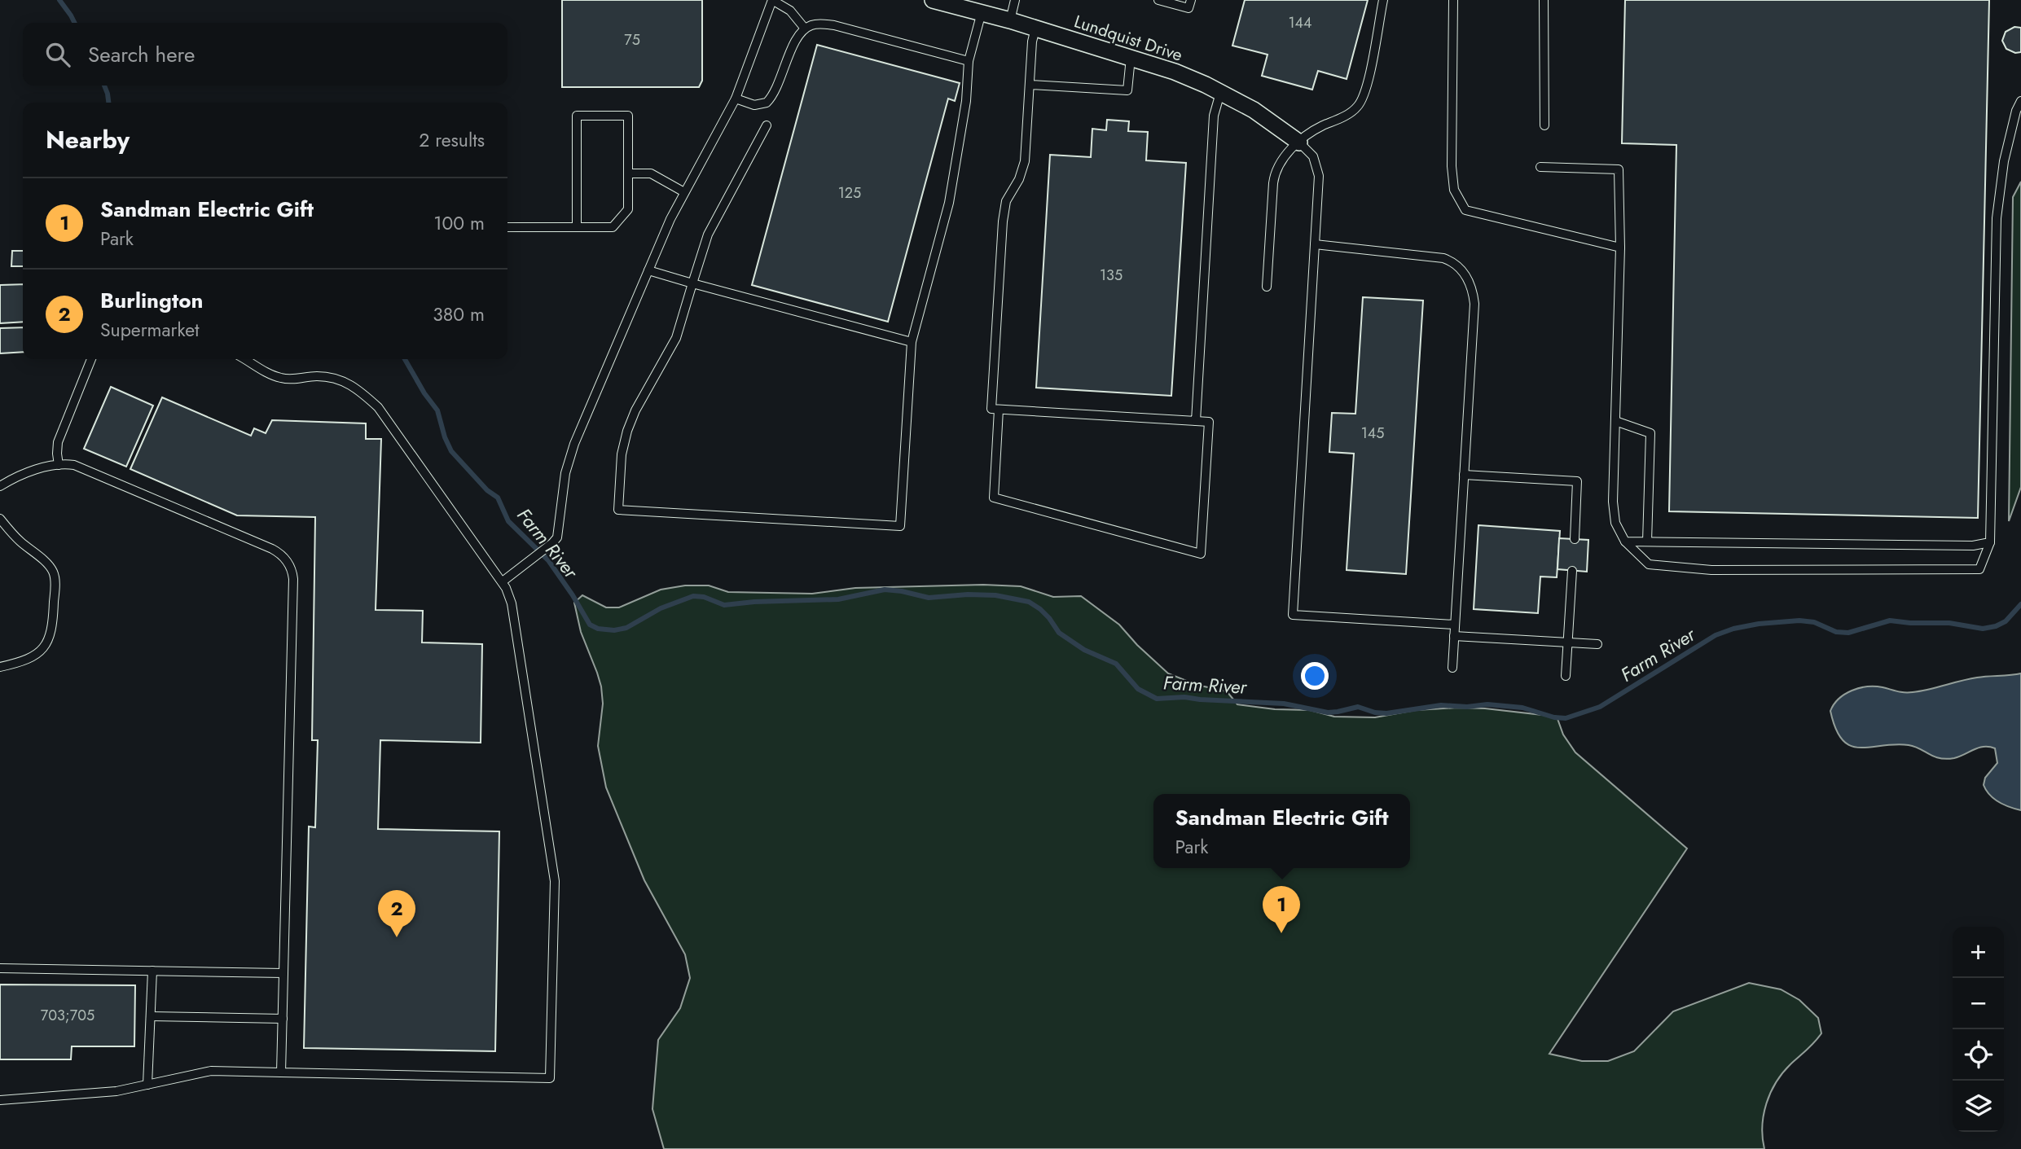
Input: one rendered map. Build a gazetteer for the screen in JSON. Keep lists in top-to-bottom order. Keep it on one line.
{"streets":{"street":["Lundquist Drive"]},"water":["Farm River"],"house_numbers":["144","75","125","135","145","703;705"],"page":{"search":"Search here","heading":["Nearby","2 results"],"list":[{"mark":"1","name":"Sandman Electric Gift","note":"Park","value":"100 m"},{"mark":"2","name":"Burlington","note":"Supermarket","value":"380 m"}],"popup":["Sandman Electric Gift","Park"],"pins":["1","2"],"map_buttons":["+","−"]}}
